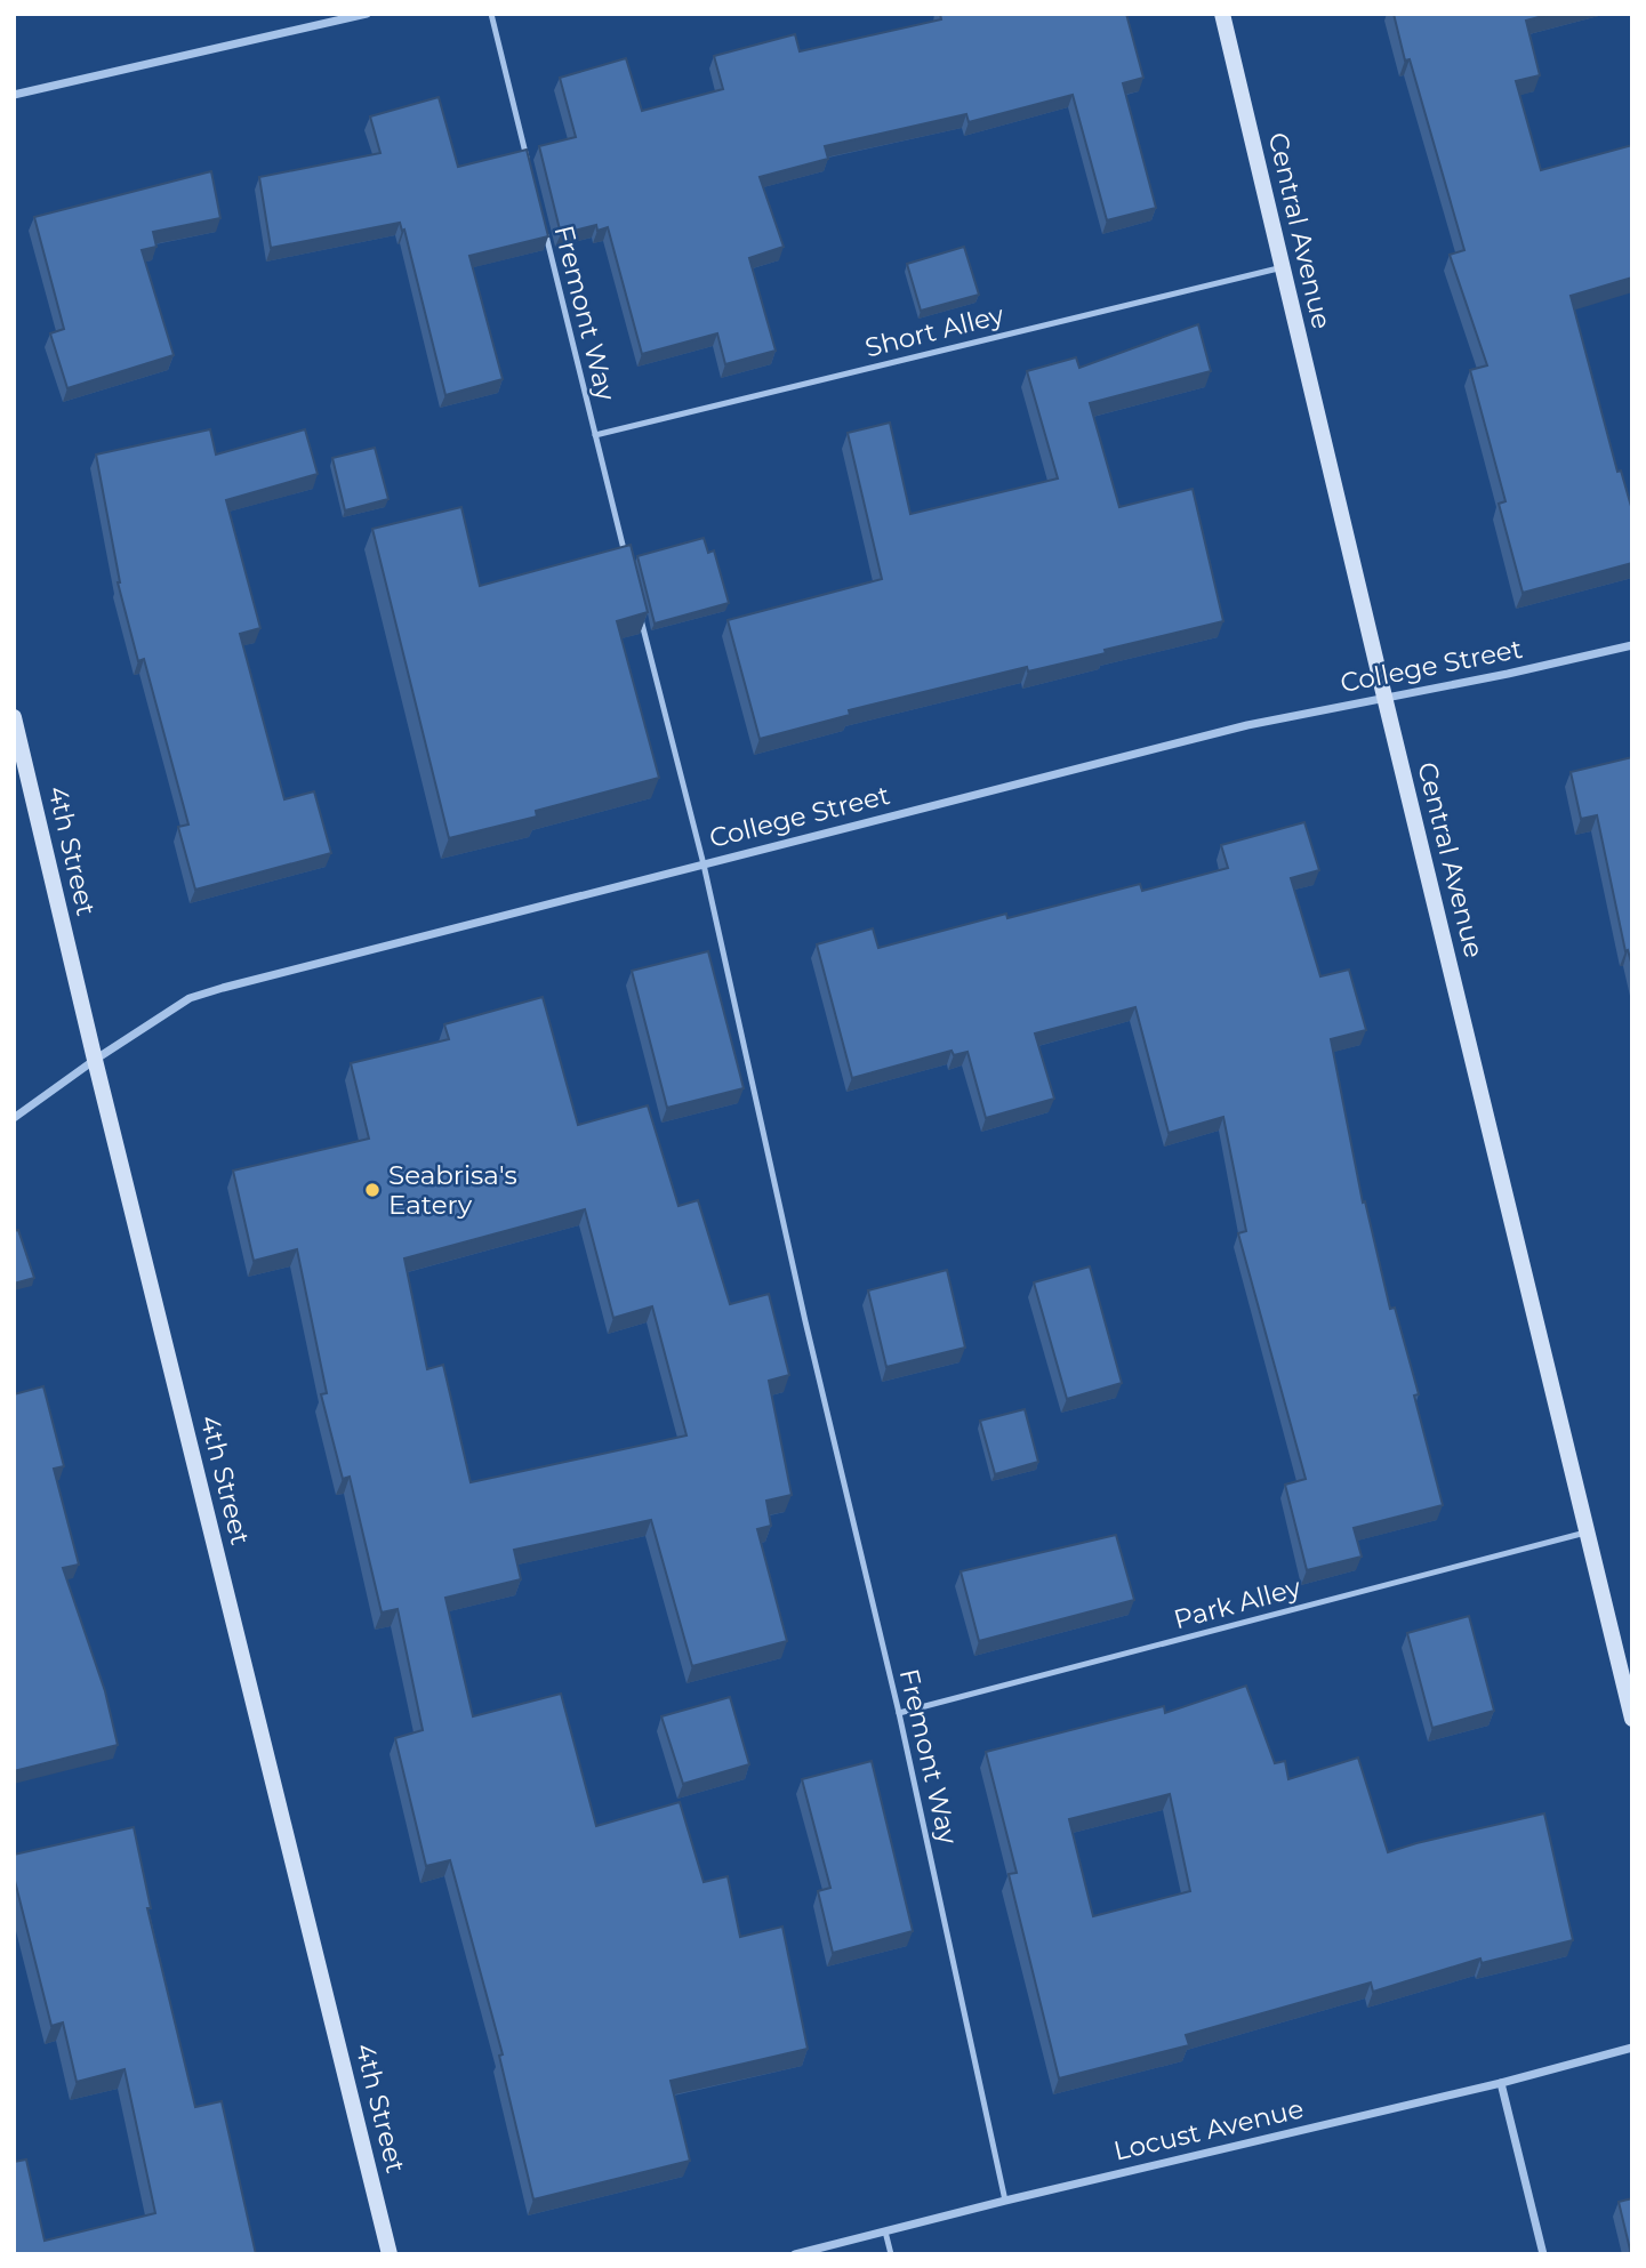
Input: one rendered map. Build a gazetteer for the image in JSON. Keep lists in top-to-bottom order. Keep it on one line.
{"streets":{"street":["Central Avenue","College Street","4th Street","Locust Avenue"],"lane":["Fremont Way","Short Alley","Park Alley"]},"crossings":[["Central Avenue","Short Alley"],["Central Avenue","College Street"],["Central Avenue","Park Alley"],["Fremont Way","Short Alley"],["Fremont Way","College Street"],["Fremont Way","Park Alley"],["Fremont Way","Locust Avenue"],["College Street","4th Street"]],"places":["Seabrisa's Eatery"]}
